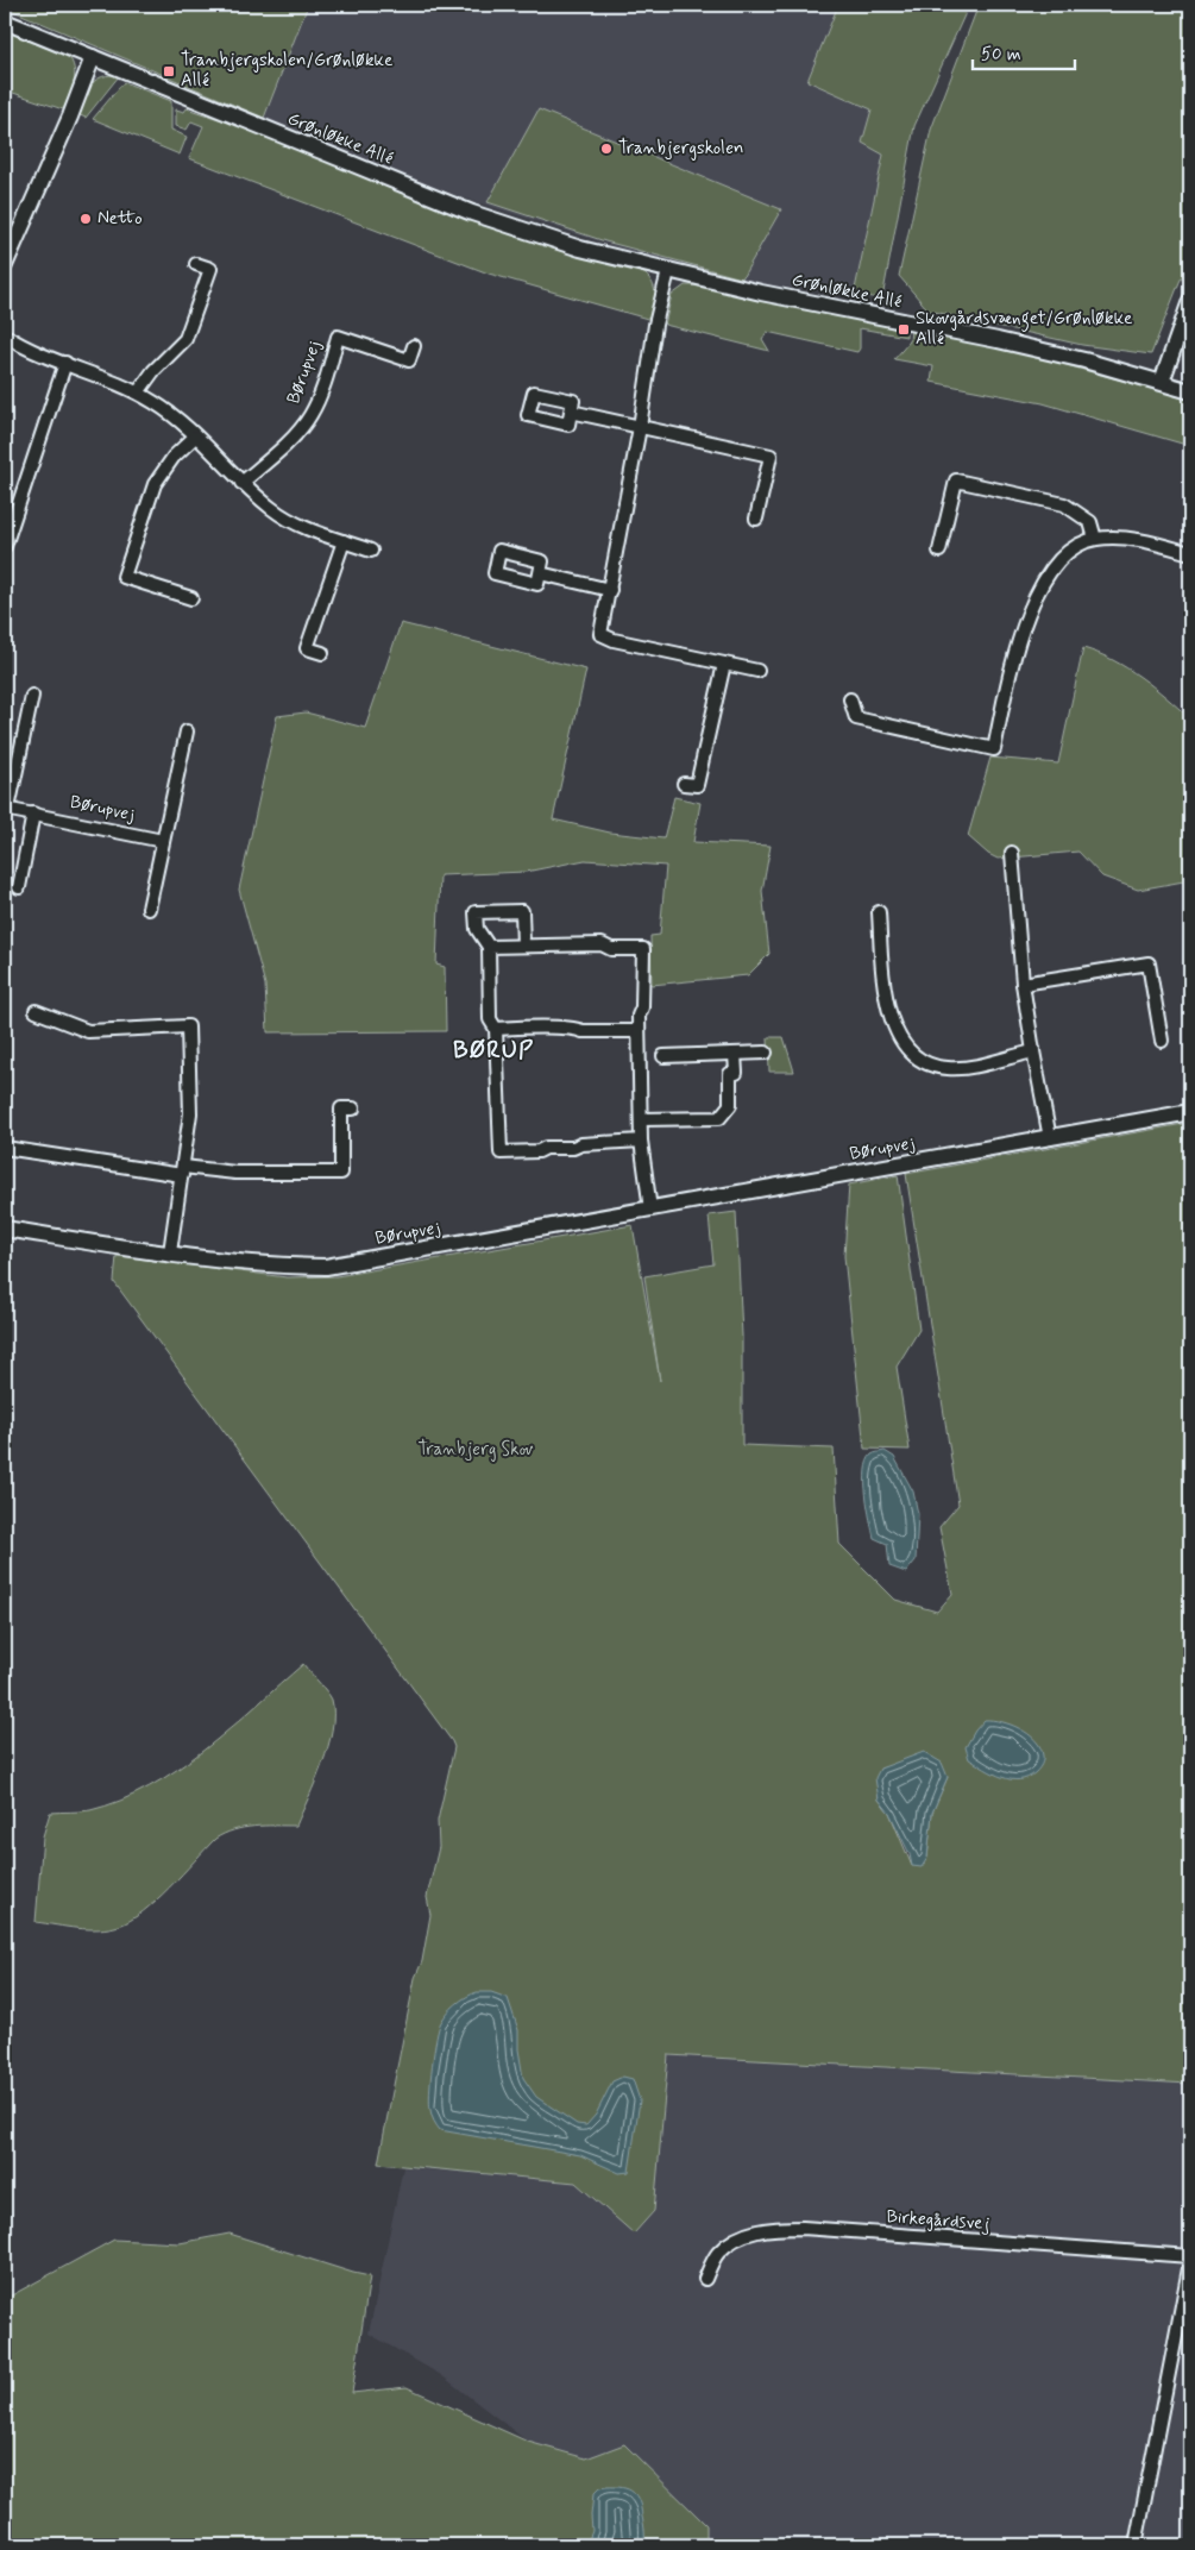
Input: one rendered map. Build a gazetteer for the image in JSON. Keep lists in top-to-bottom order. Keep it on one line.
{"streets":{"street":["Grønløkke Allé","Børupvej","Birkegårdsvej"]},"districts":["BØRUP"],"parks":["Tranbjerg Skov"],"places":{"transit":["Tranbjergskolen/Grønløkke Allé","Skovgårdsvænget/Grønløkke Allé"],"other":["Tranbjergskolen","Netto"]},"scale_bar":"50 m"}
